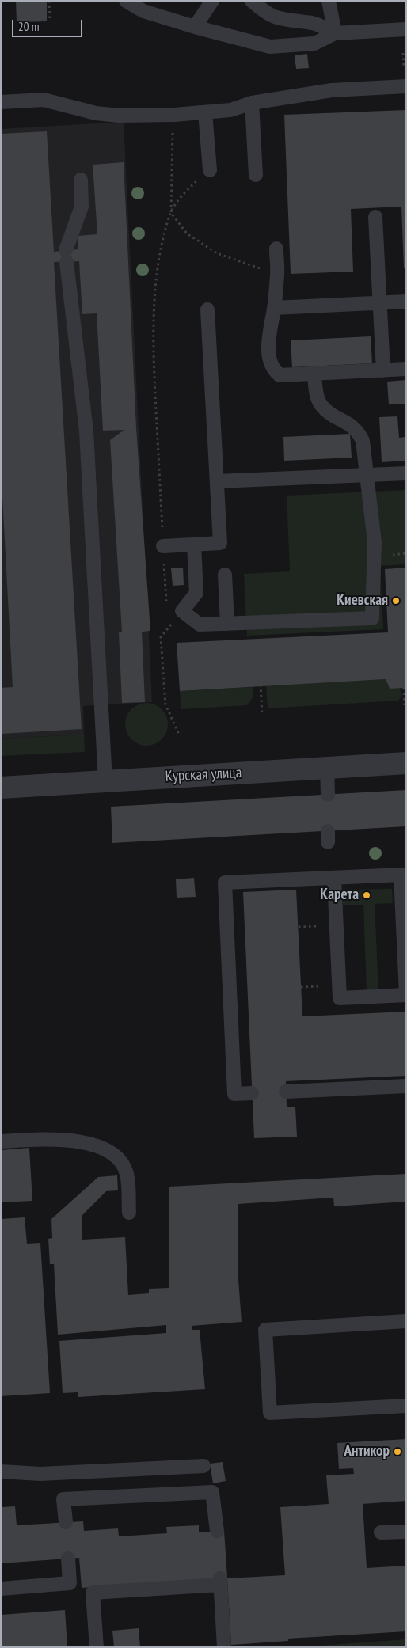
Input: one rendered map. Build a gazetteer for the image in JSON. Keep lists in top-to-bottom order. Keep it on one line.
{"streets":{"street":["Курская улица"]},"places":["Киевская","Карета","Антикор"],"scale_bar":"20 m"}
